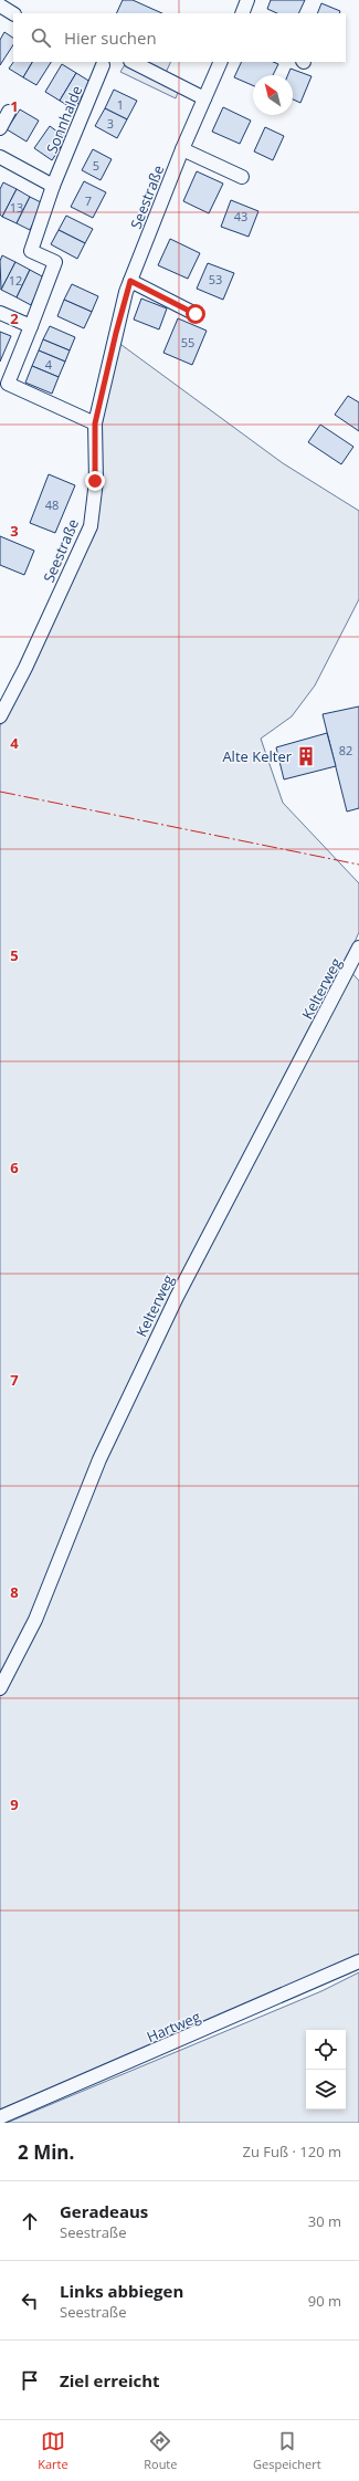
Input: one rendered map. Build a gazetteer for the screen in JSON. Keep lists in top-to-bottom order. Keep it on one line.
{"streets":{"street":["Sonnhalde","Seestraße","Kelterweg","Hartweg"]},"places":{"building":["Alte Kelter"]},"house_numbers":["1","3","5","7","13","43","53","12","55","4","48","82"],"north":"top left","page":{"search":"Hier suchen","heading":["2 Min.","Zu Fuß · 120 m"],"list":[["Geradeaus","Seestraße","30 m"],["Links abbiegen","Seestraße","90 m"],"Ziel erreicht"],"nav":["Karte","Route","Gespeichert"]},"grid":{"rows":["1","2","3","4","5","6","7","8","9"]}}
